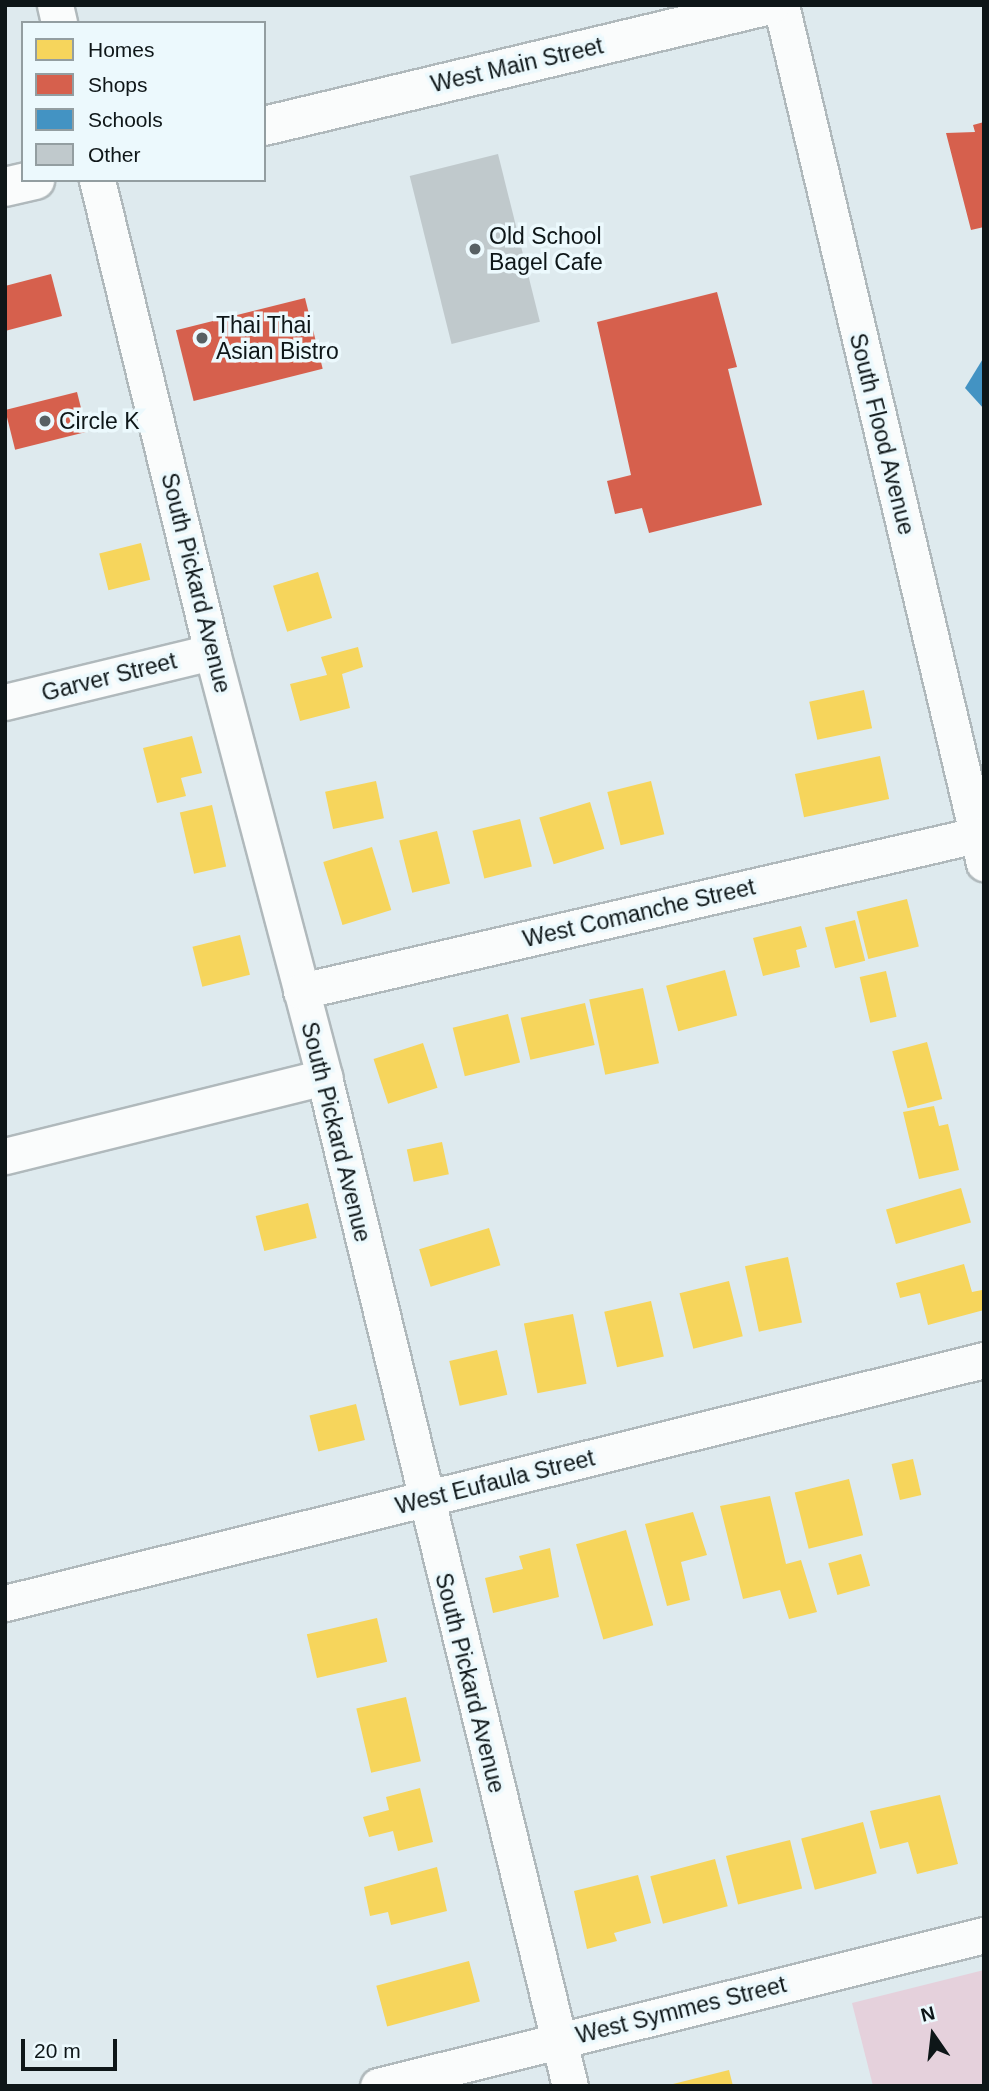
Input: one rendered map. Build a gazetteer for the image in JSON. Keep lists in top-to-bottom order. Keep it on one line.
{"streets":{"main road":["West Main Street"],"street":["South Flood Avenue","South Pickard Avenue","Garver Street","West Comanche Street","West Eufaula Street","West Symmes Street"]},"crossings":[["South Flood Avenue","West Comanche Street"],["South Pickard Avenue","Garver Street"],["South Pickard Avenue","West Comanche Street"],["South Pickard Avenue","West Eufaula Street"],["South Pickard Avenue","West Symmes Street"]],"places":["Old School Bagel Cafe","Thai Thai Asian Bistro","Circle K"],"legend":["Homes","Shops","Schools","Other"],"scale_bar":"20 m","north":"top"}
